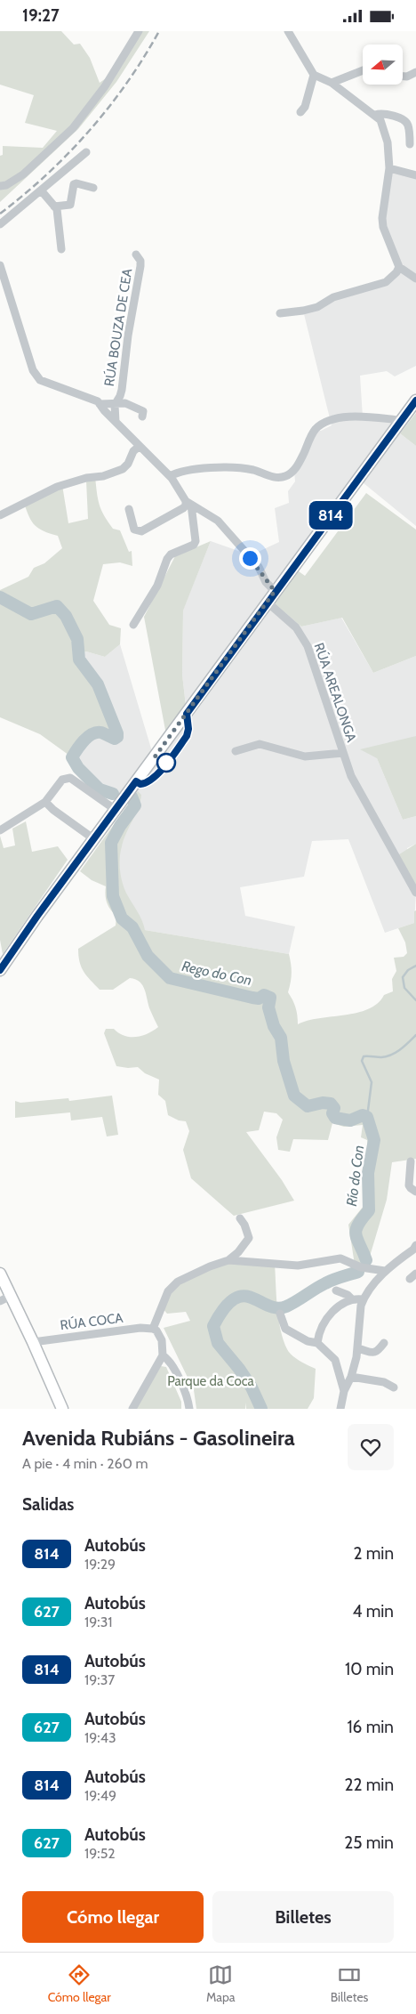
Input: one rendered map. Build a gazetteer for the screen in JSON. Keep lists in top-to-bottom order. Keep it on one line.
{"streets":{"street":["RÚA BOUZA DE CEA","RÚA AREALONGA","RÚA COCA"]},"water":["Rego do Con","Río do Con"],"parks":["Parque da Coca"],"lines":["bus line 814"],"north":"left","page":{"status":"19:27","on_map":"814","heading":[["Avenida Rubiáns - Gasolineira","A pie · 4 min · 260 m"],"Salidas"],"list":[{"mark":"814","name":"Autobús","note":"19:29","value":"2 min"},{"mark":"627","name":"Autobús","note":"19:31","value":"4 min"},{"mark":"814","name":"Autobús","note":"19:37","value":"10 min"},{"mark":"627","name":"Autobús","note":"19:43","value":"16 min"},{"mark":"814","name":"Autobús","note":"19:49","value":"22 min"},{"mark":"627","name":"Autobús","note":"19:52","value":"25 min"}],"buttons":["Cómo llegar","Billetes"],"tabs":["Cómo llegar","Mapa","Billetes"]}}
